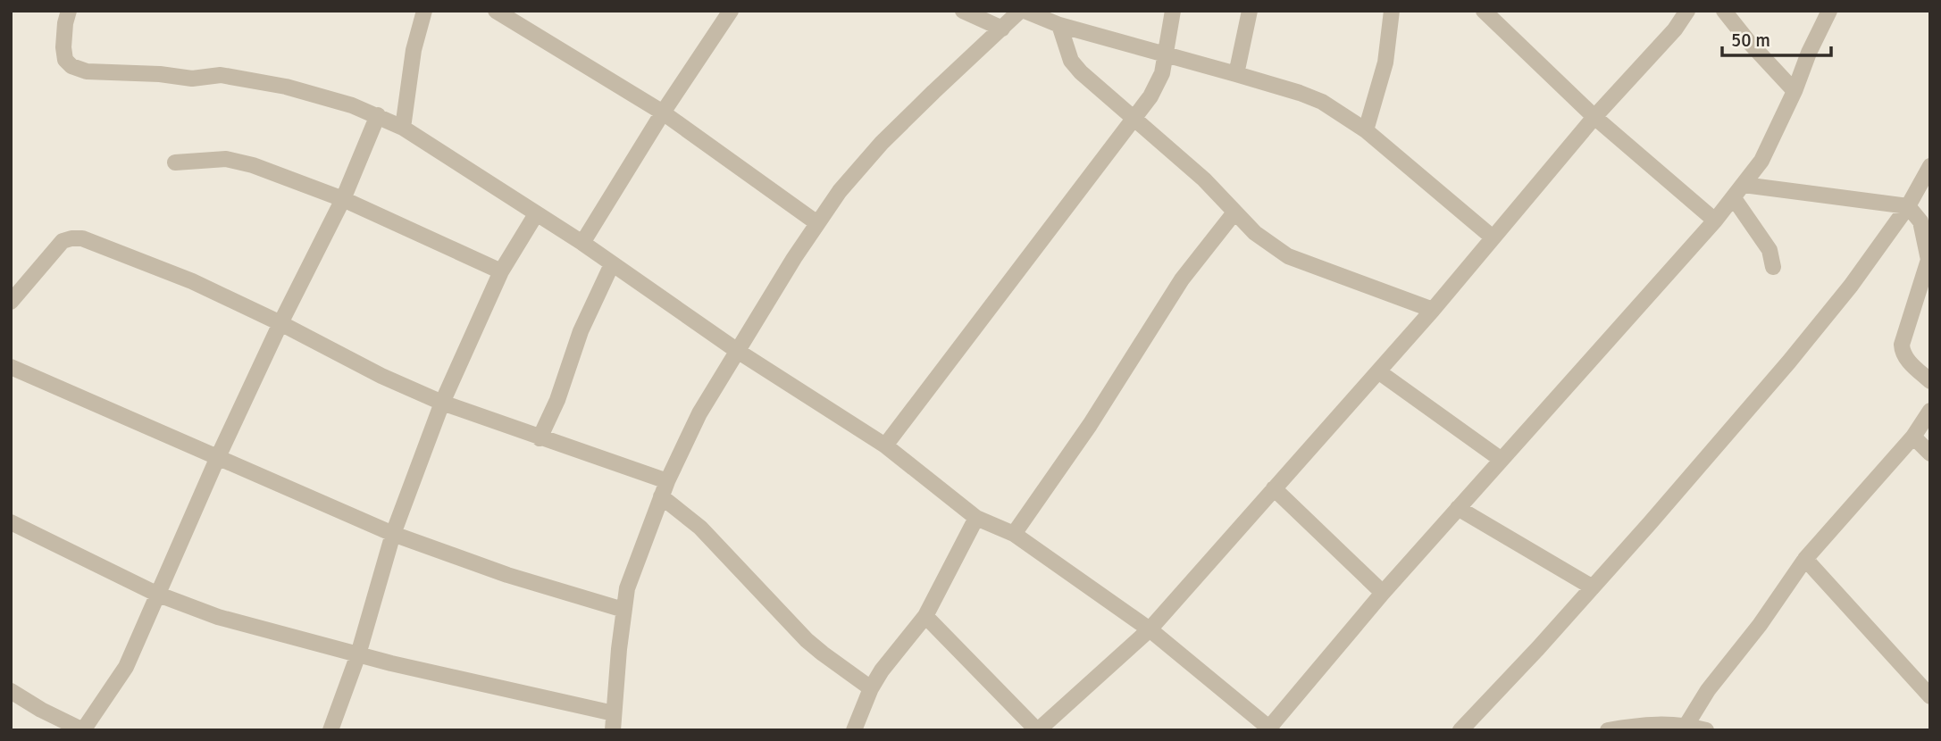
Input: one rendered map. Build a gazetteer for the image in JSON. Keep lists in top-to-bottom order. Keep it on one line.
{"scale_bar":"50 m"}
